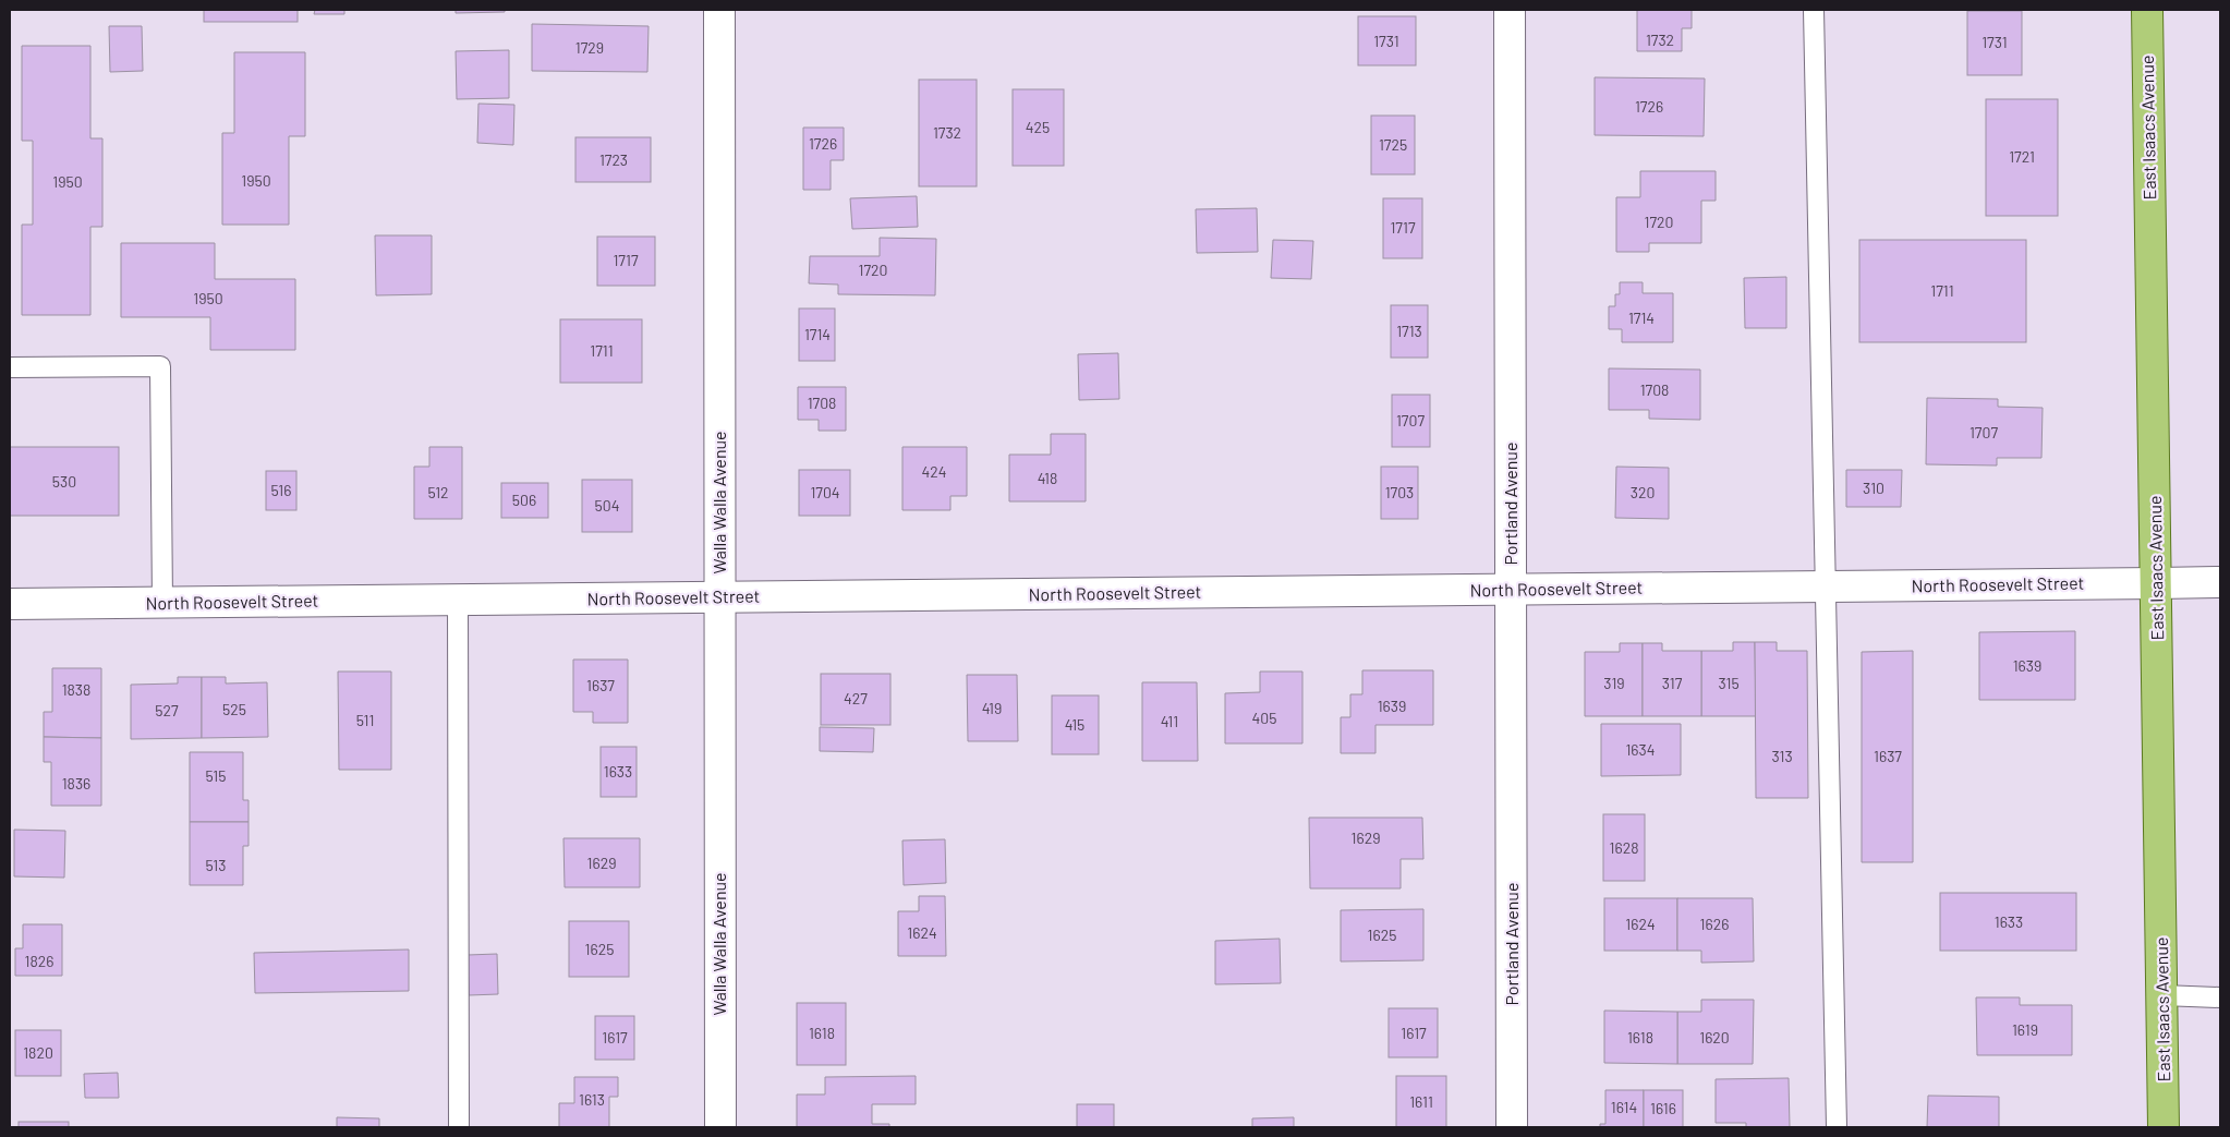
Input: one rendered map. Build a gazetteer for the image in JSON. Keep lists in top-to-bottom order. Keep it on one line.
{"streets":{"main road":["East Isaacs Avenue"],"street":["Walla Walla Avenue","Portland Avenue","North Roosevelt Street"]},"crossings":[["East Isaacs Avenue","North Roosevelt Street"],["Walla Walla Avenue","North Roosevelt Street"],["Portland Avenue","North Roosevelt Street"]],"house_numbers":["1732","1731","1731","1729","1726","425","1732","1726","1725","1721","1723","1950","1950","1720","1717","1717","1720","1711","1950","1714","1713","1714","1711","1708","1708","1707","1707","424","418","530","310","516","512","1704","1703","320","506","504","1639","319","317","315","1637","1838","427","1639","419","525","527","405","511","411","415","1634","313","1637","1633","515","1836","1629","1628","1629","513","1633","1624","1626","1624","1625","1625","1826","1619","1618","1617","1617","1618","1620","1820","1613","1611","1614","1616"]}
